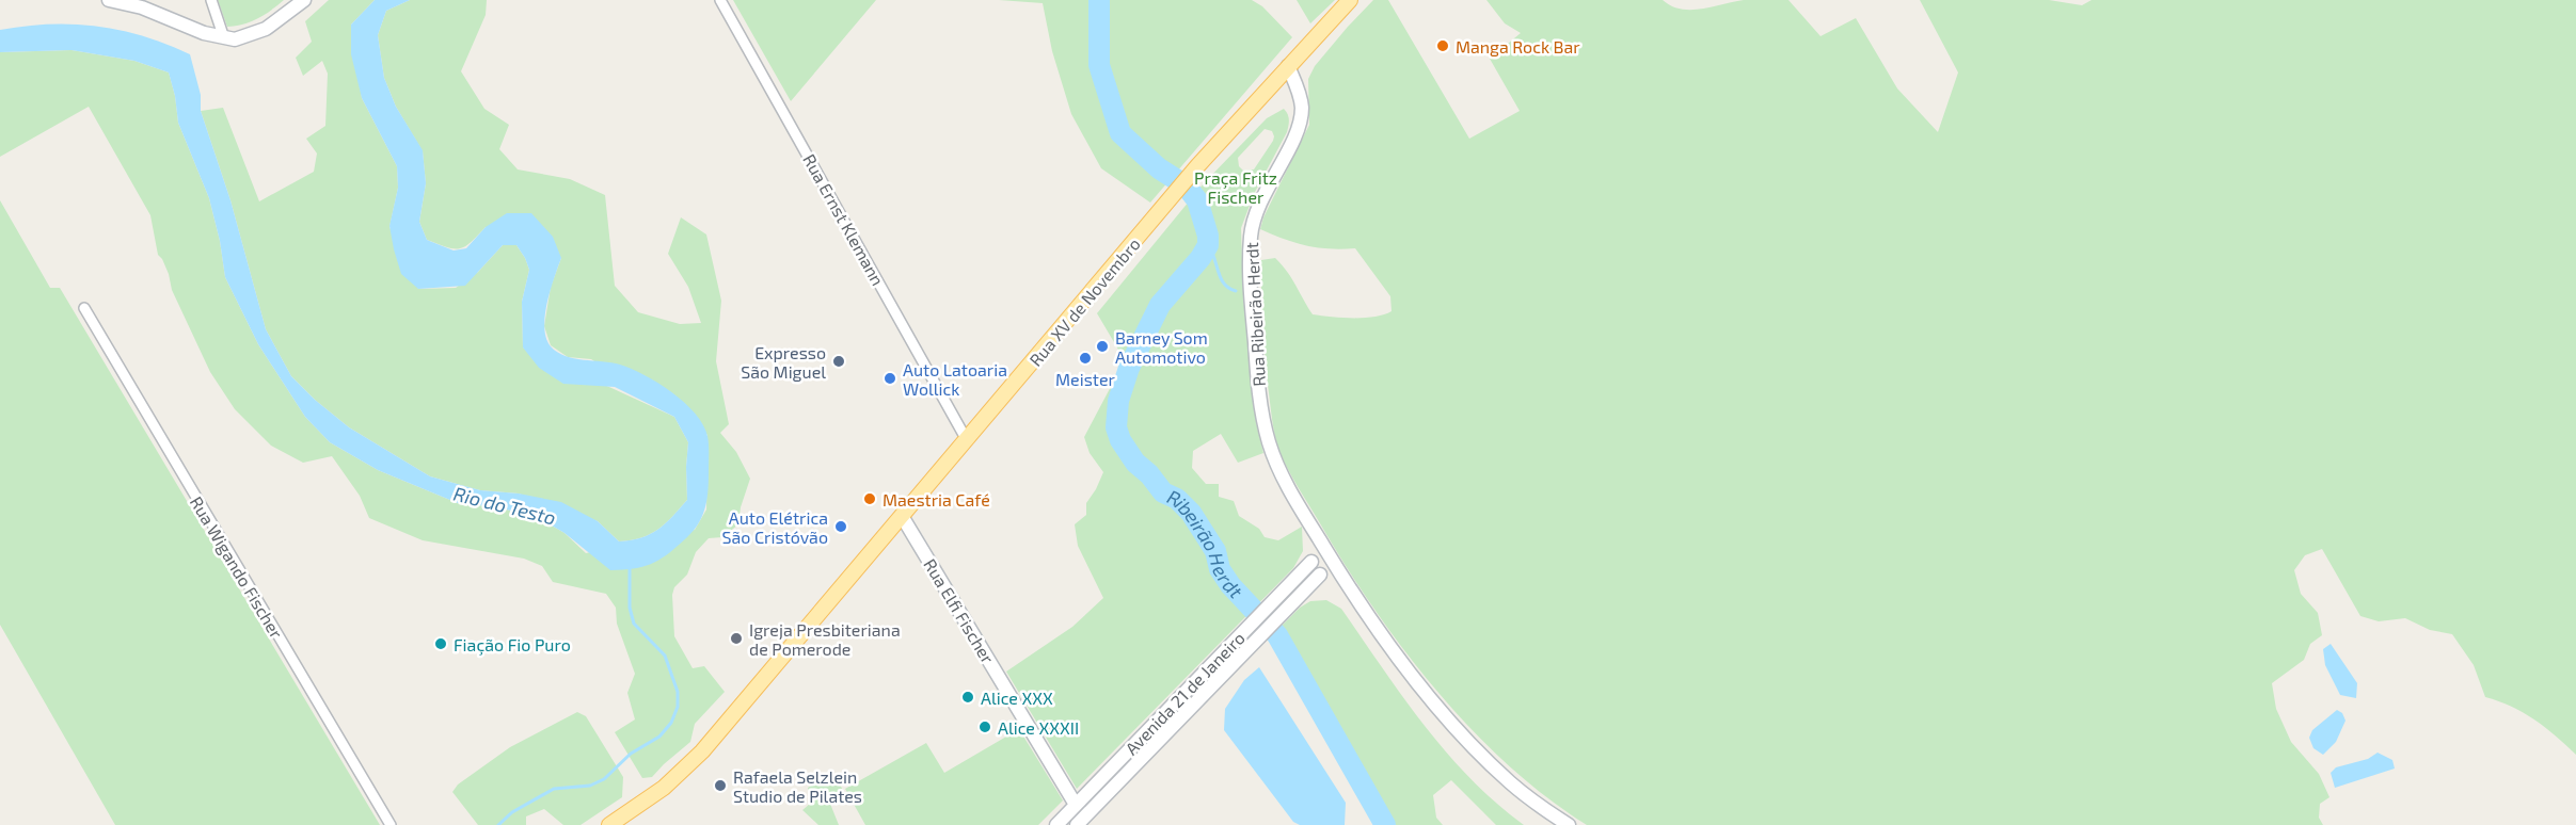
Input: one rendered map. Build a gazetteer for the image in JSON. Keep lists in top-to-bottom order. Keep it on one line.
{"streets":{"main road":["Rua XV de Novembro","Rua Ribeirão Herdt","Rua Elfi Fischer","Avenida 21 de Janeiro"],"street":["Rua Ernst Klemann","Rua Wigando Fischer"]},"crossings":[["Rua Ernst Klemann","Rua XV de Novembro"],["Rua XV de Novembro","Rua Ribeirão Herdt"],["Rua XV de Novembro","Rua Elfi Fischer"],["Rua Ribeirão Herdt","Avenida 21 de Janeiro"],["Rua Elfi Fischer","Avenida 21 de Janeiro"]],"water":["Rio do Testo","Ribeirão Herdt"],"parks":["Praça Fritz Fischer"],"places":["Manga Rock Bar","Barney Som Automotivo","Meister","Expresso São Miguel","Auto Latoaria Wollick","Maestria Café","Auto Elétrica São Cristóvão","Igreja Presbiteriana de Pomerode","Fiação Fio Puro","Alice XXX","Alice XXXII","Rafaela Selzlein Studio de Pilates"]}
